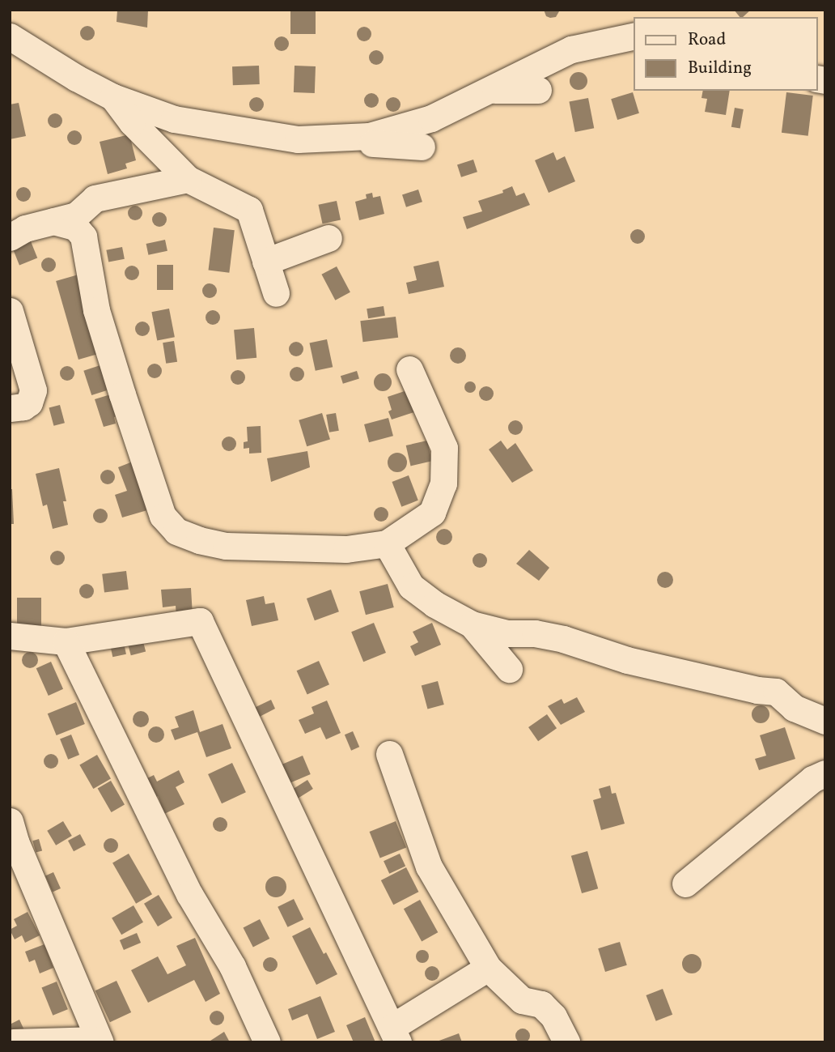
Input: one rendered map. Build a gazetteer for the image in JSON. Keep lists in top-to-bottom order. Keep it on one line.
{"legend":["Road","Building"]}
